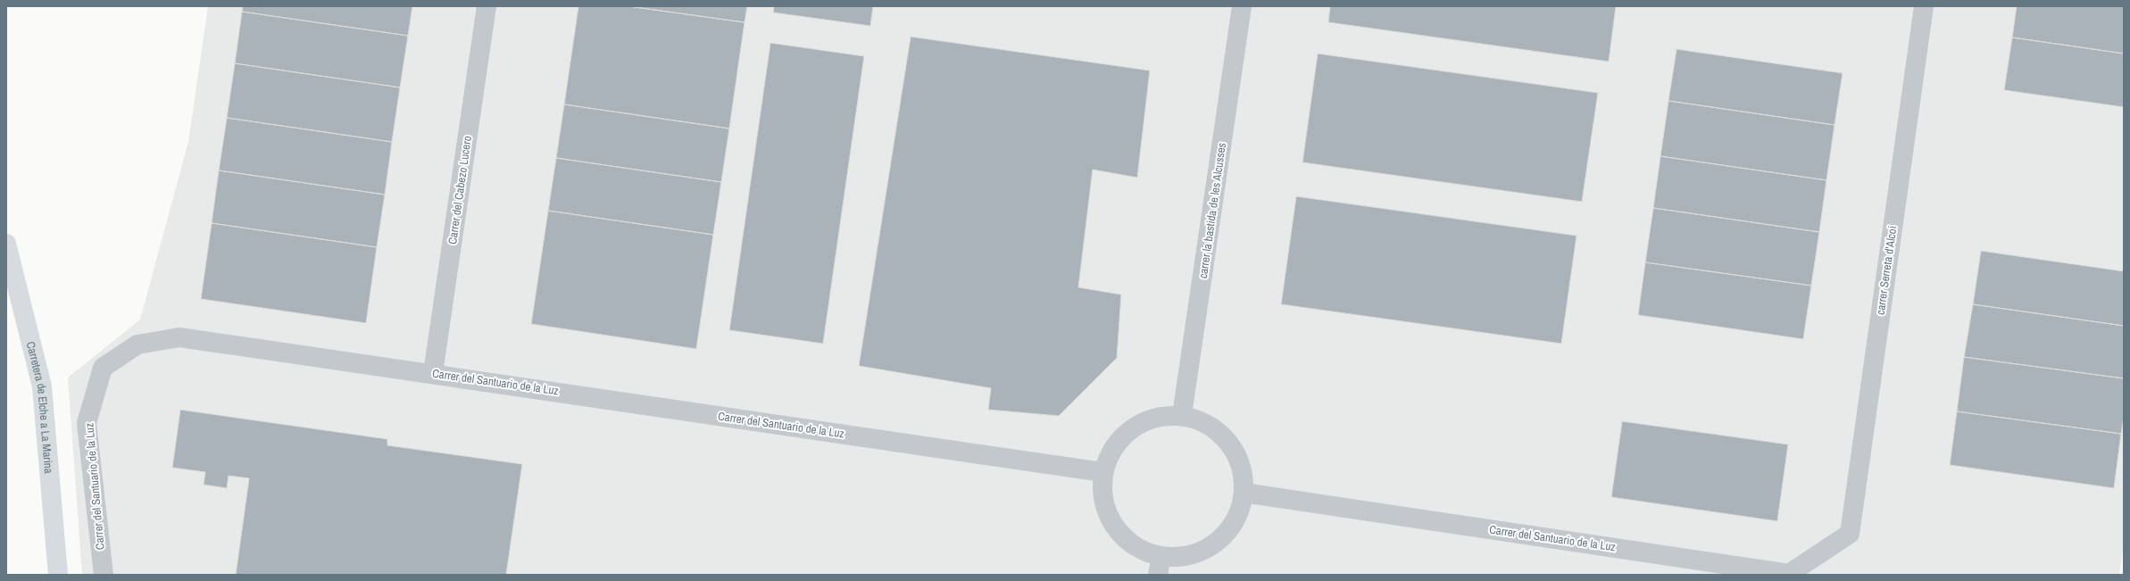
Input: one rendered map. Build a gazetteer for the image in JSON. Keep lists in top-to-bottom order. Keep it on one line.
{"streets":{"main road":["Carretera de Elche a La Marina"],"street":["Carrer del Cabezo Lucero","carrer la bastida de les Alcusses","carrer Serreta d'Alcoi","Carrer del Santuario de la Luz"]},"crossings":[["Carrer del Cabezo Lucero","Carrer del Santuario de la Luz"],["carrer Serreta d'Alcoi","Carrer del Santuario de la Luz"]]}
